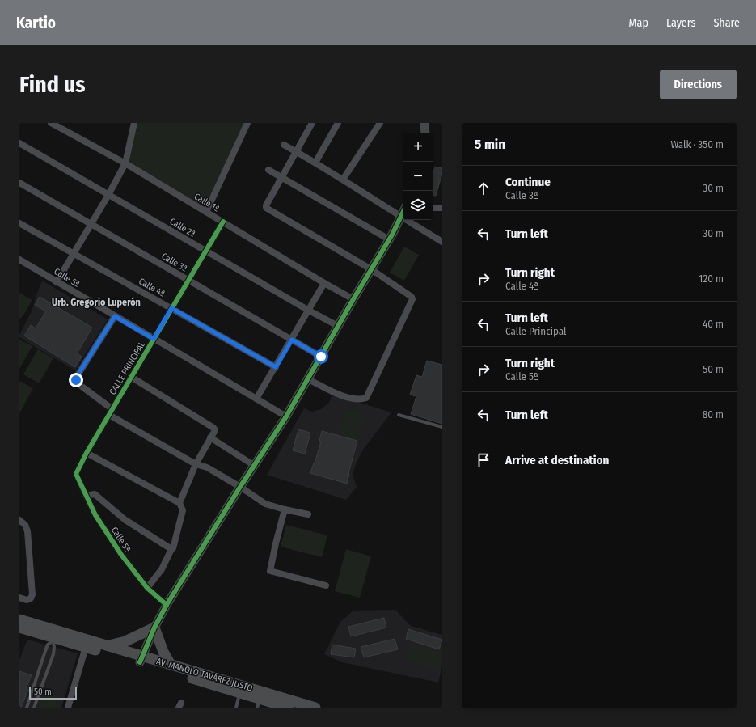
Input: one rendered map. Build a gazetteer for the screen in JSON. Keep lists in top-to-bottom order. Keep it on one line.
{"streets":{"main road":["AV. MANOLO TAVÁREZ JUSTO"],"street":["Calle 1ª","Calle 2ª","Calle 3ª","Calle 5ª","Calle 4ª","CALLE PRINCIPAL"]},"crossings":[["Calle 1ª","CALLE PRINCIPAL"],["Calle 2ª","CALLE PRINCIPAL"],["Calle 3ª","CALLE PRINCIPAL"],["Calle 5ª","CALLE PRINCIPAL"],["Calle 4ª","CALLE PRINCIPAL"]],"districts":["Urb. Gregorio Luperón"],"scale_bar":"50 m","page":{"header":"Kartio","nav":["Map","Layers","Share"],"buttons":"Directions","title":"Find us","heading":["5 min","Walk · 350 m"],"map_buttons":["+","−"],"list":[["Continue","Calle 3ª","30 m"],["Turn left","30 m"],["Turn right","Calle 4ª","120 m"],["Turn left","Calle Principal","40 m"],["Turn right","Calle 5ª","50 m"],["Turn left","80 m"],"Arrive at destination"],"scale":"50 m"}}
